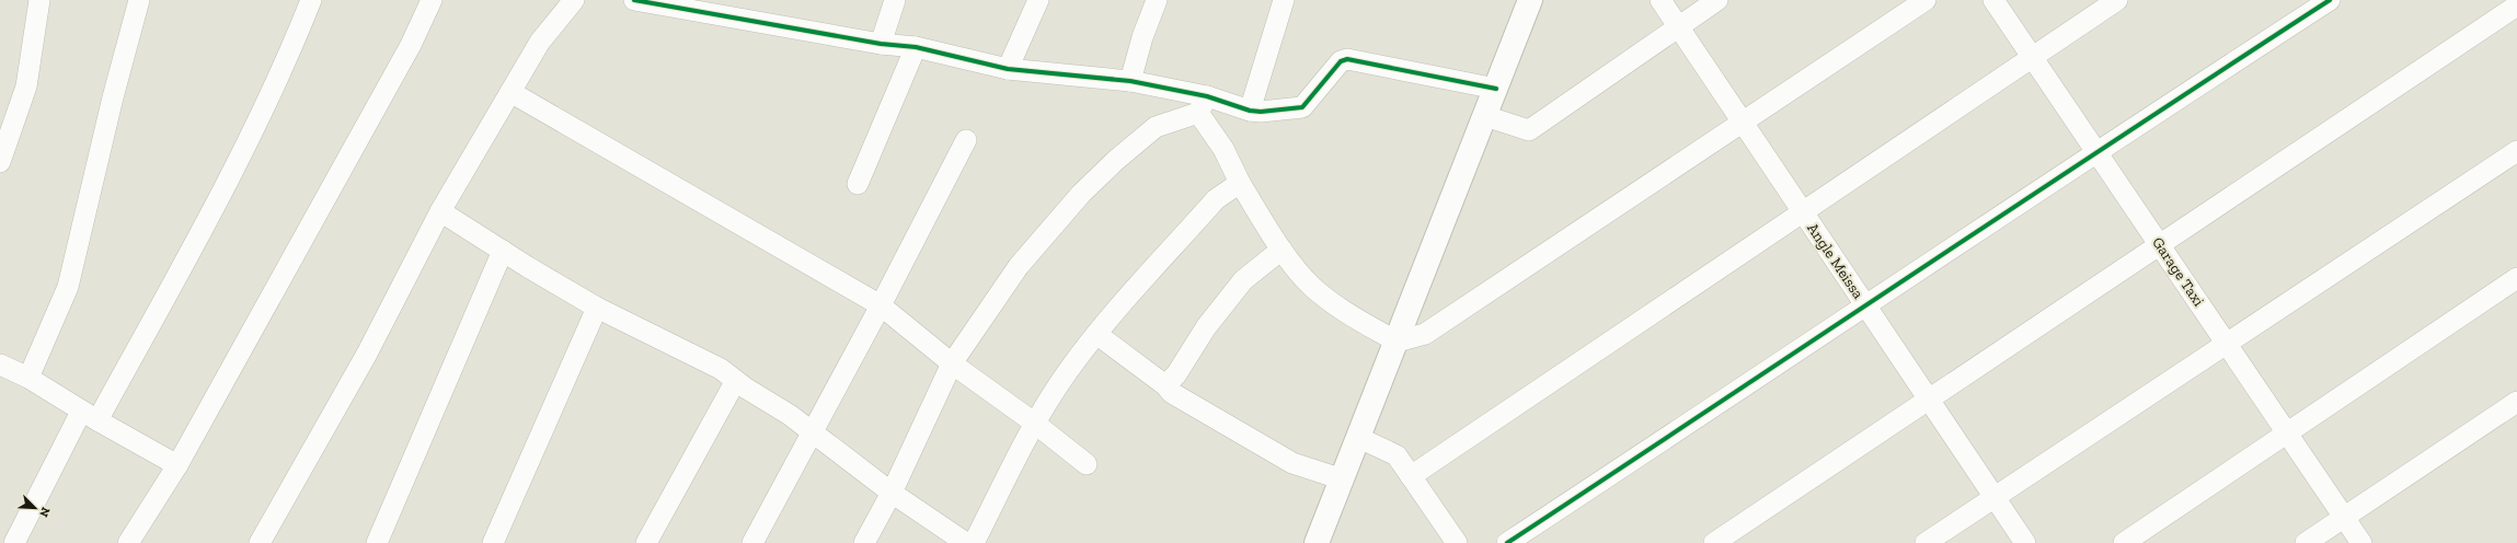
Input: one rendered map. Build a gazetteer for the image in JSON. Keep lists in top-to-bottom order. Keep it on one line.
{"streets":{"street":["Angle Meissa","Garage Taxi"]},"north":"bottom right"}
